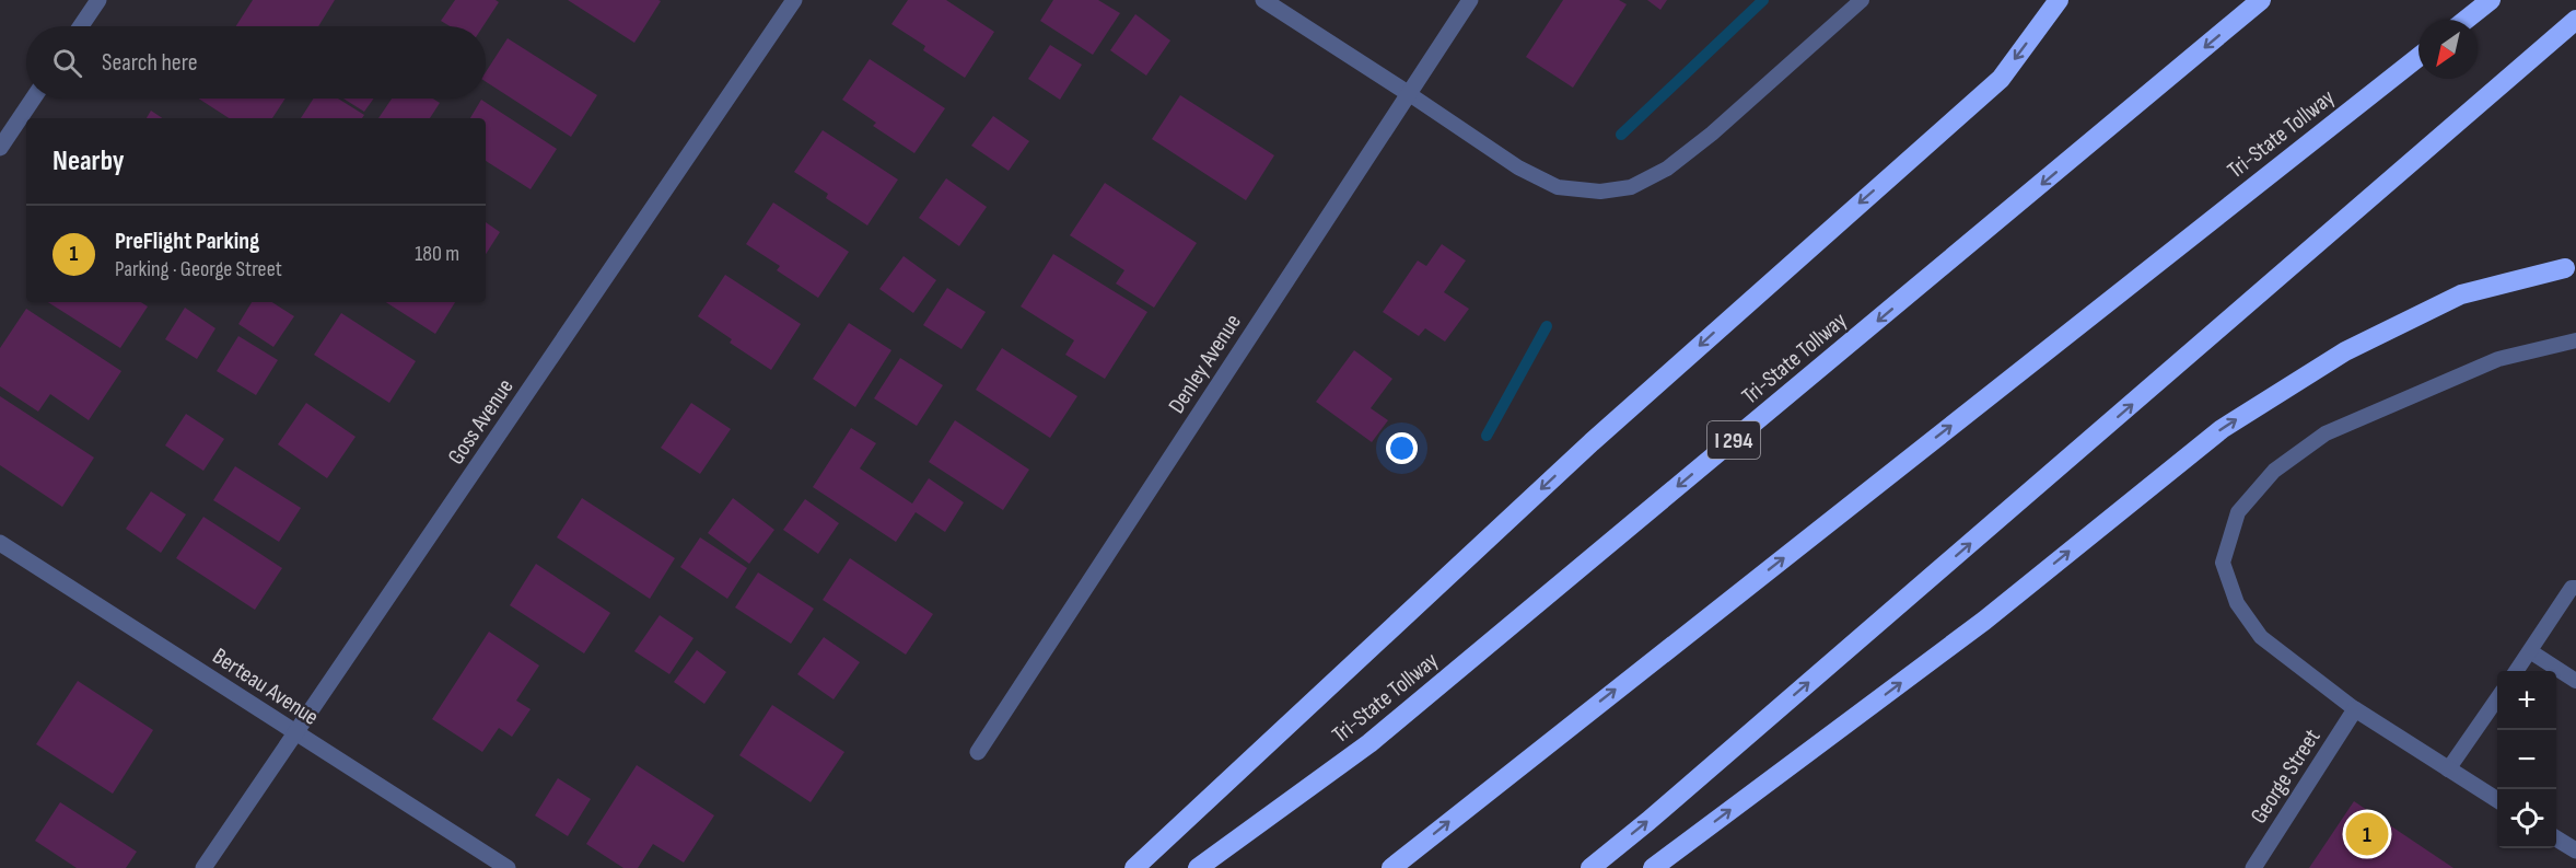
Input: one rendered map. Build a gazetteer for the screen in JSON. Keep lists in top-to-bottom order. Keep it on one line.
{"streets":{"highway":["Tri-State Tollway","I 294"],"street":["Denley Avenue","Goss Avenue","Berteau Avenue","George Street"]},"crossings":[["Goss Avenue","Berteau Avenue"]],"north":"bottom left","page":{"search":"Search here","heading":"Nearby","list":[{"mark":"1","name":"PreFlight Parking","note":"Parking · George Street","value":"180 m"}],"map_buttons":["+","−"],"pins":"1"}}
